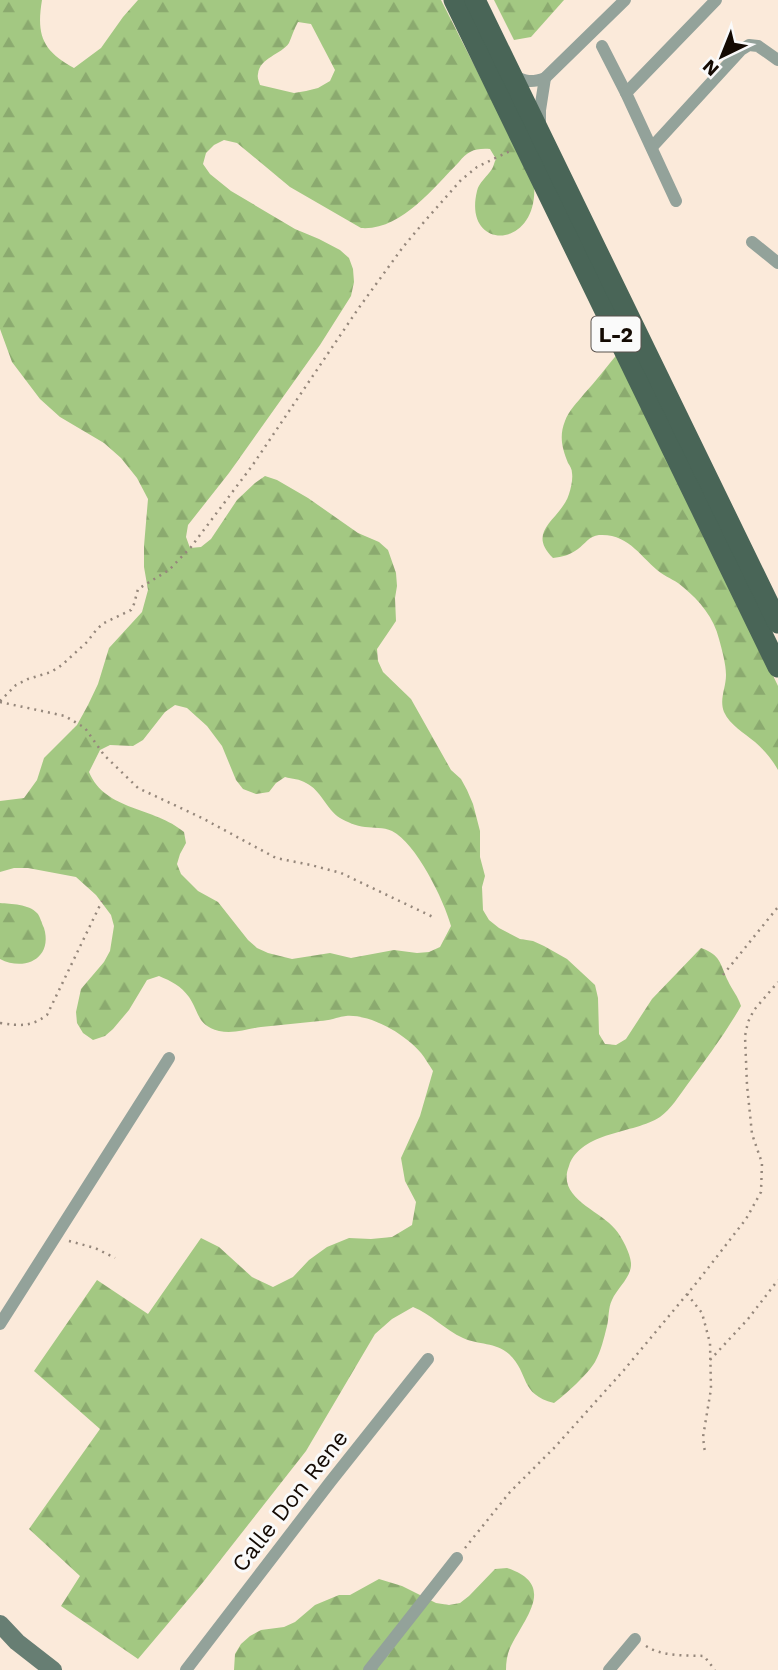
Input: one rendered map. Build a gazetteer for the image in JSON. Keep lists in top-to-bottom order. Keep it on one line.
{"streets":{"main road":["L-2"],"street":["Calle Don Rene"]},"north":"bottom left"}
